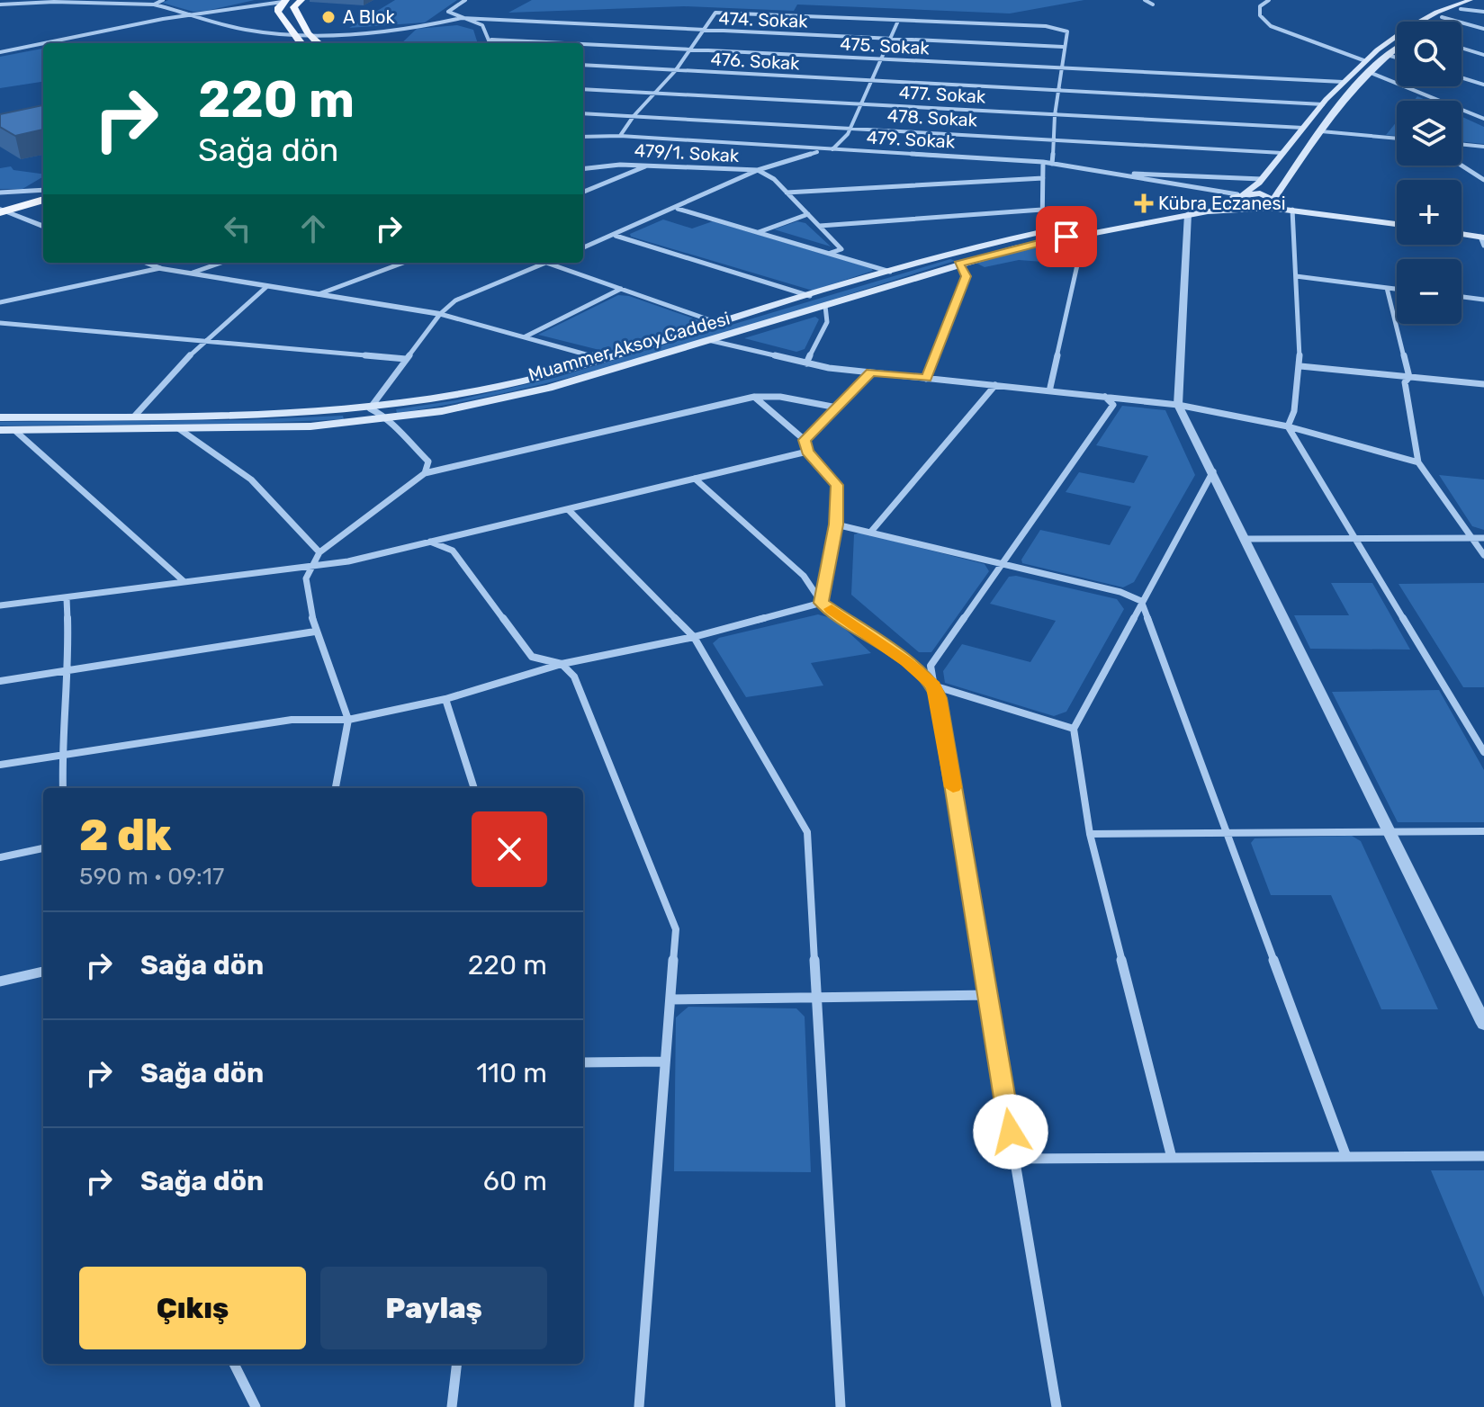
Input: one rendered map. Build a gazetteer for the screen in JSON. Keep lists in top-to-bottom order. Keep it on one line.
{"streets":{"main road":["Muammer Aksoy Caddesi"],"street":["474. Sokak","475. Sokak","476. Sokak","477. Sokak","478. Sokak","479. Sokak","479/1. Sokak"]},"crossings":[["479. Sokak","479/1. Sokak"],["479. Sokak","Muammer Aksoy Caddesi"]],"places":{"other":["A Blok"],"health":["Kübra Eczanesi"]},"page":{"map_buttons":["+","−"],"turn":["220 m","Sağa dön"],"heading":["2 dk","590 m · 09:17"],"list":[{"name":"Sağa dön","value":"220 m"},{"name":"Sağa dön","value":"110 m"},{"name":"Sağa dön","value":"60 m"}],"buttons":["Çıkış","Paylaş"]}}
